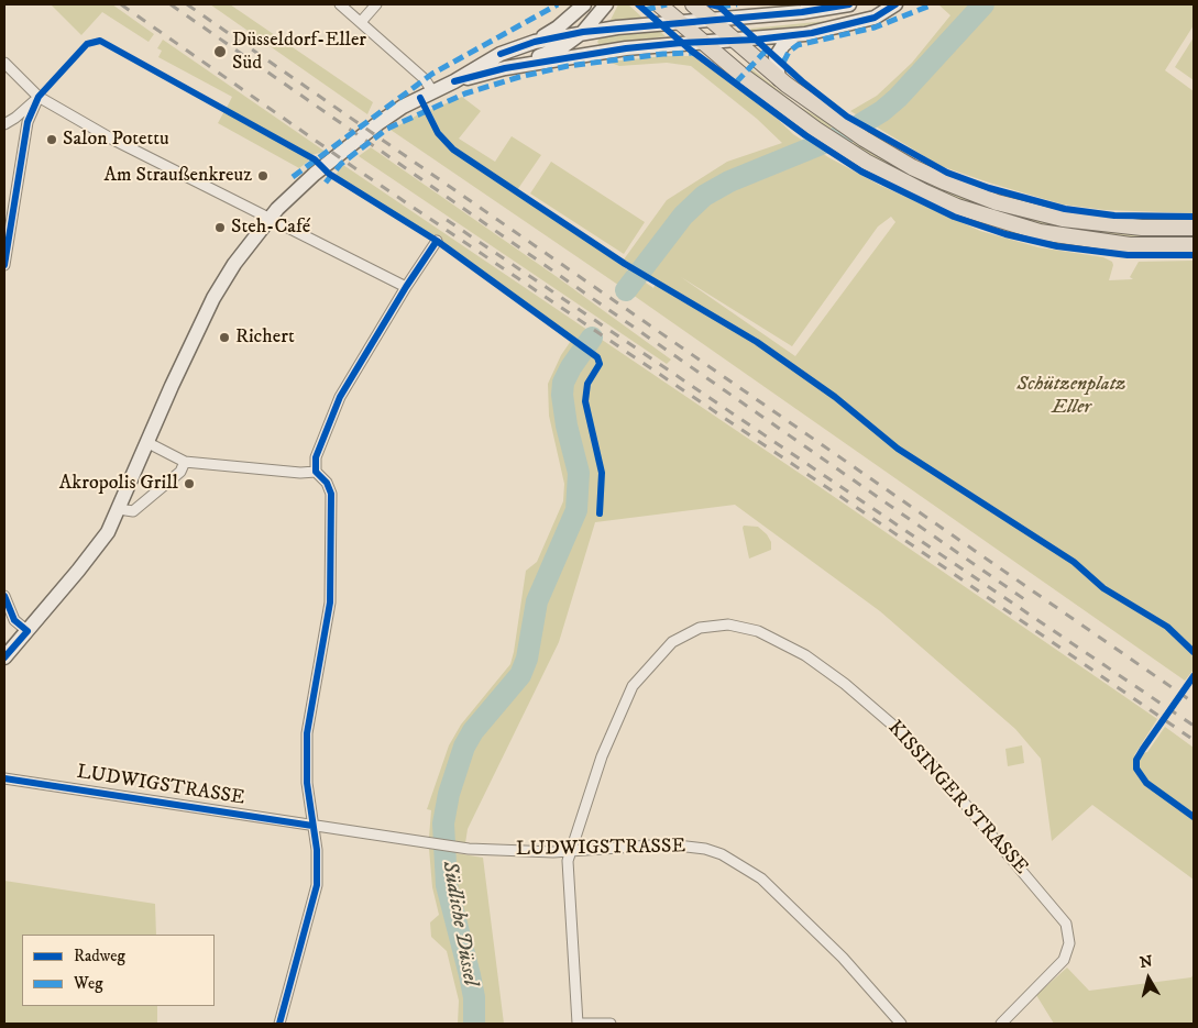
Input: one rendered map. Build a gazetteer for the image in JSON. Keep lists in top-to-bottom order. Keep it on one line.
{"streets":{"street":["LUDWIGSTRASSE","KISSINGER STRASSE"]},"crossings":[["LUDWIGSTRASSE","KISSINGER STRASSE"]],"water":["Südliche Düssel"],"parks":["Schützenplatz Eller"],"places":["Düsseldorf-Eller Süd","Salon Potettu","Am Straußenkreuz","Steh-Café","Richert","Akropolis Grill"],"legend":["Radweg","Weg"],"north":"top"}
